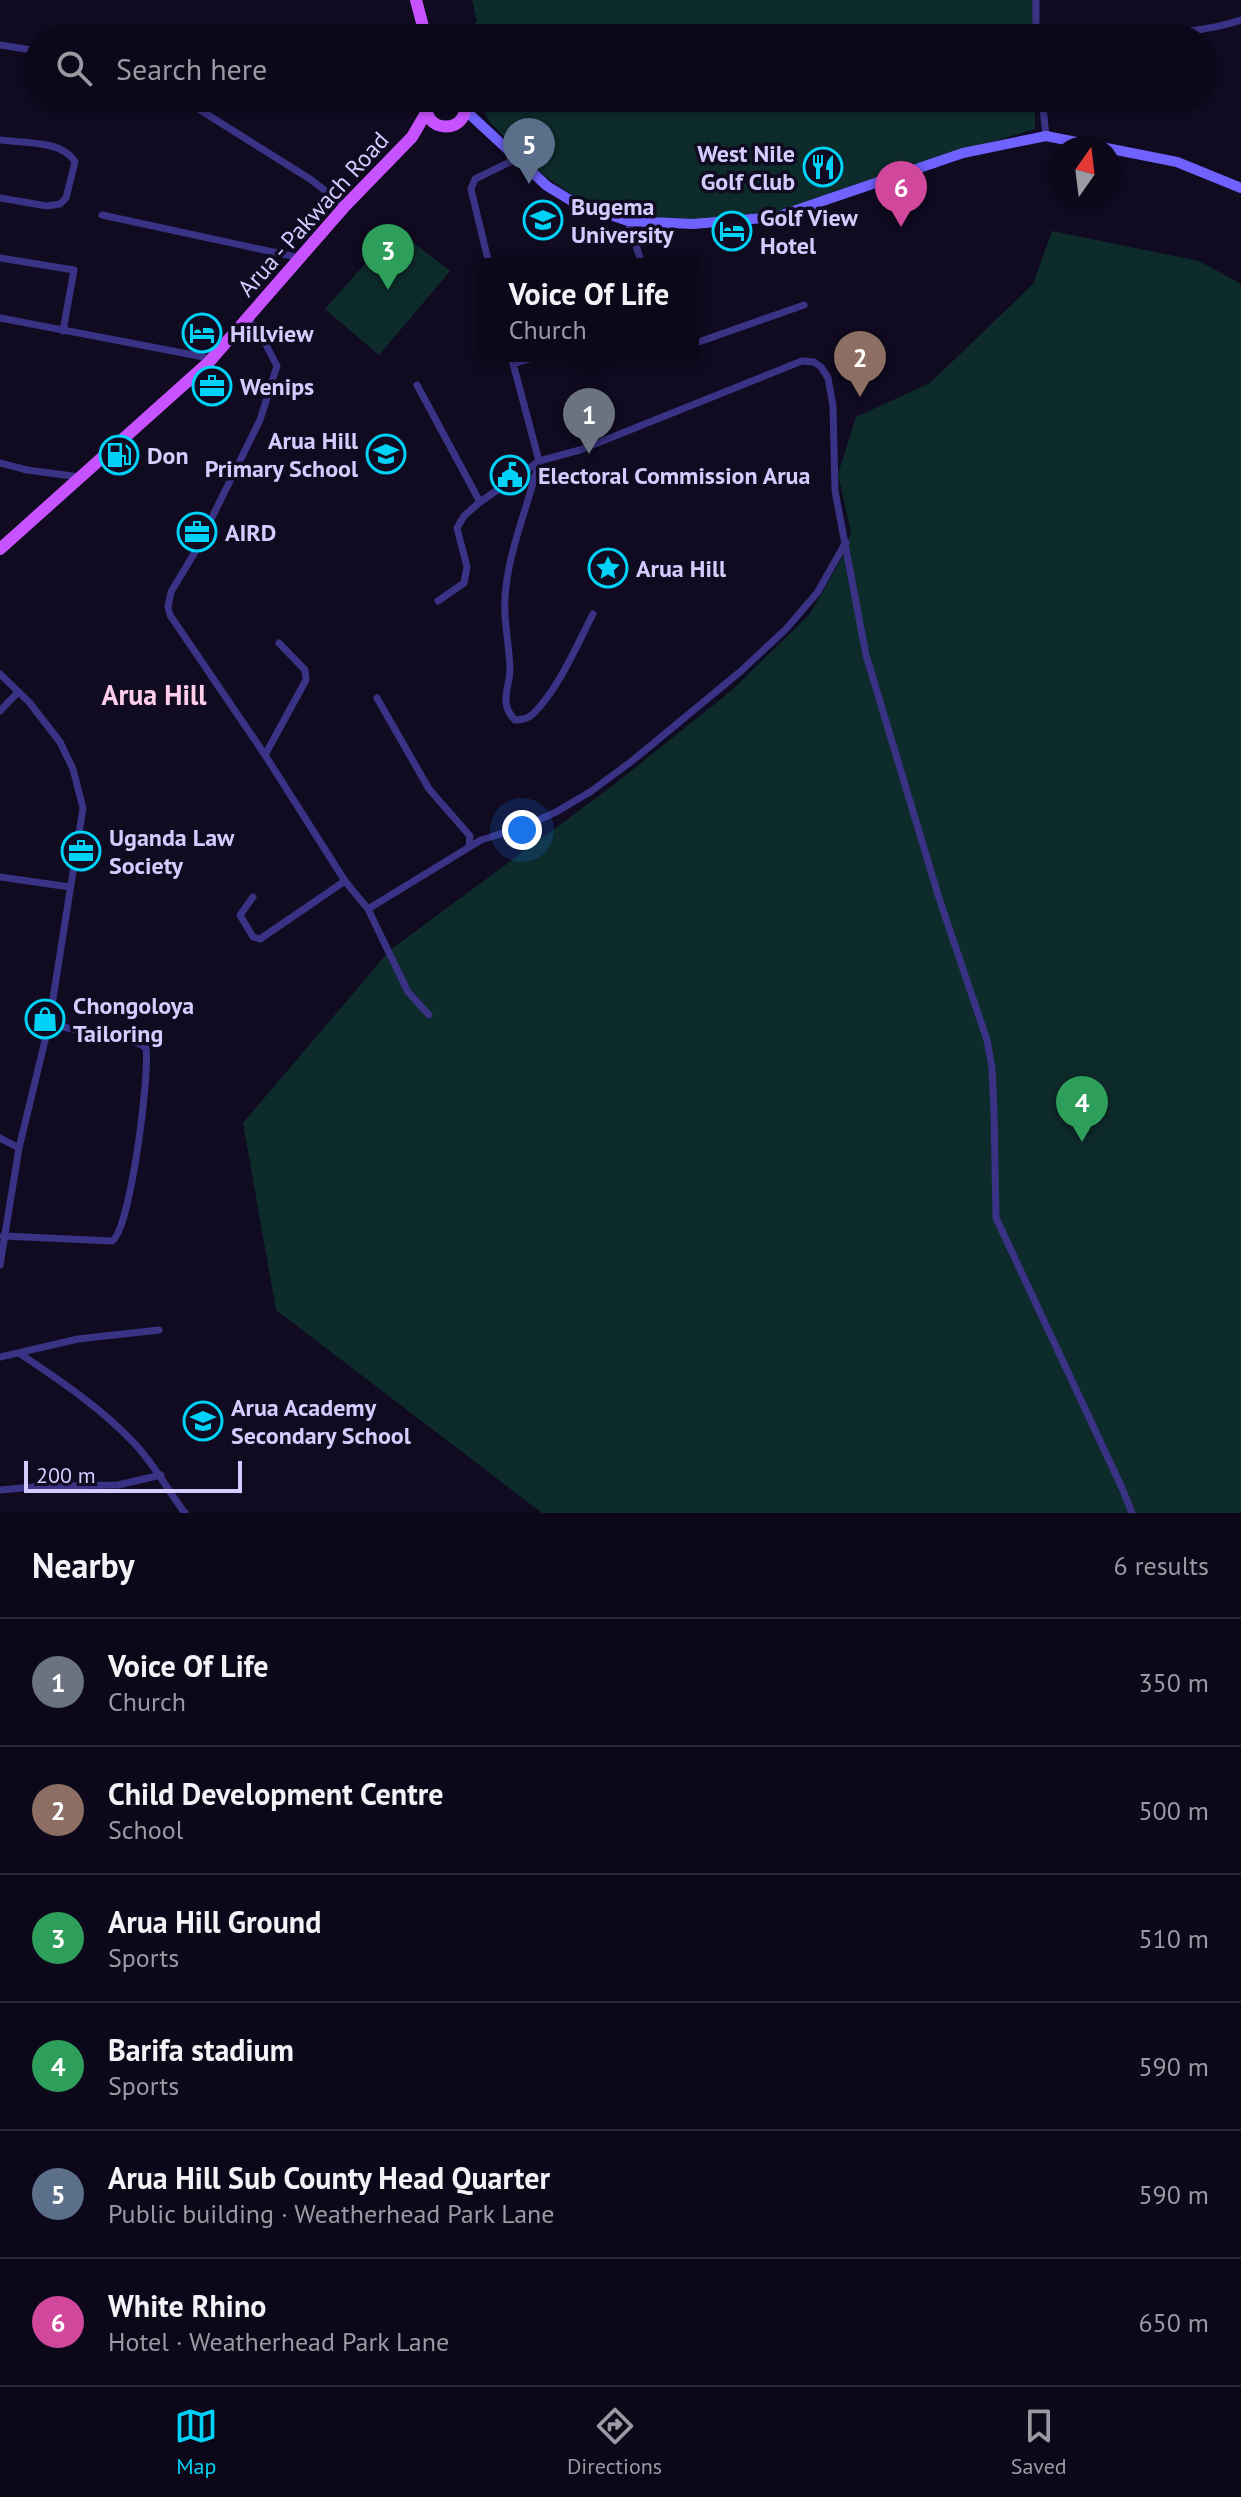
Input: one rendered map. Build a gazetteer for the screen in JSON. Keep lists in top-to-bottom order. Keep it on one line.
{"streets":{"main road":["Arua - Pakwach Road"]},"districts":["Arua Hill"],"places":{"restaurant":["West Nile Golf Club"],"school or university":["Bugema University","Arua Hill Primary School","Arua Academy Secondary School"],"hotel":["Golf View Hotel","Hillview"],"office":["Wenips","AIRD","Uganda Law Society"],"fuel station":["Don"],"public building":["Electoral Commission Arua"],"place":["Arua Hill"],"shop":["Chongoloya Tailoring"]},"scale_bar":"200 m","north":"top","page":{"search":"Search here","pins":["5","6","3","2","1","4"],"popup":["Voice Of Life","Church"],"scale":"200 m","heading":["Nearby","6 results"],"list":[{"mark":"1","name":"Voice Of Life","note":"Church","value":"350 m"},{"mark":"2","name":"Child Development Centre","note":"School","value":"500 m"},{"mark":"3","name":"Arua Hill Ground","note":"Sports","value":"510 m"},{"mark":"4","name":"Barifa stadium","note":"Sports","value":"590 m"},{"mark":"5","name":"Arua Hill Sub County Head Quarter","note":"Public building · Weatherhead Park Lane","value":"590 m"},{"mark":"6","name":"White Rhino","note":"Hotel · Weatherhead Park Lane","value":"650 m"}],"nav":["Map","Directions","Saved"]}}
